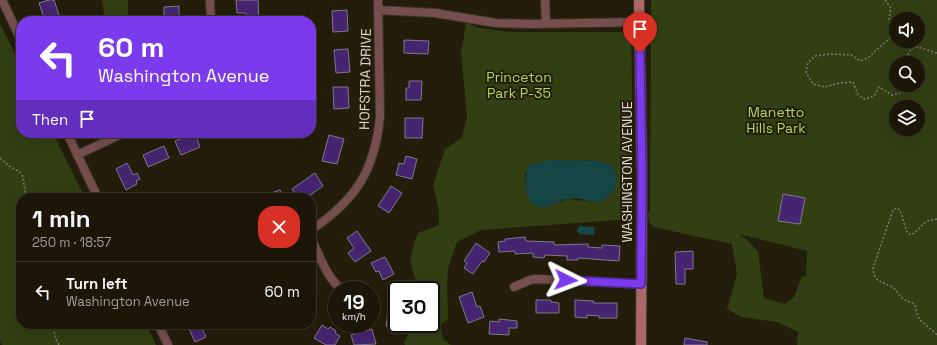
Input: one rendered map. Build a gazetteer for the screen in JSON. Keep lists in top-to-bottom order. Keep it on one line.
{"streets":{"main road":["WASHINGTON AVENUE"],"street":["HOFSTRA DRIVE"]},"parks":["Princeton Park P-35","Manetto Hills Park"],"page":{"turn":["60 m","Washington Avenue"],"then":"Then","heading":["1 min","250 m · 18:57"],"list":[{"name":"Turn left","note":"Washington Avenue","value":"60 m"}],"speed":"19 km/h","limit":"30"}}
